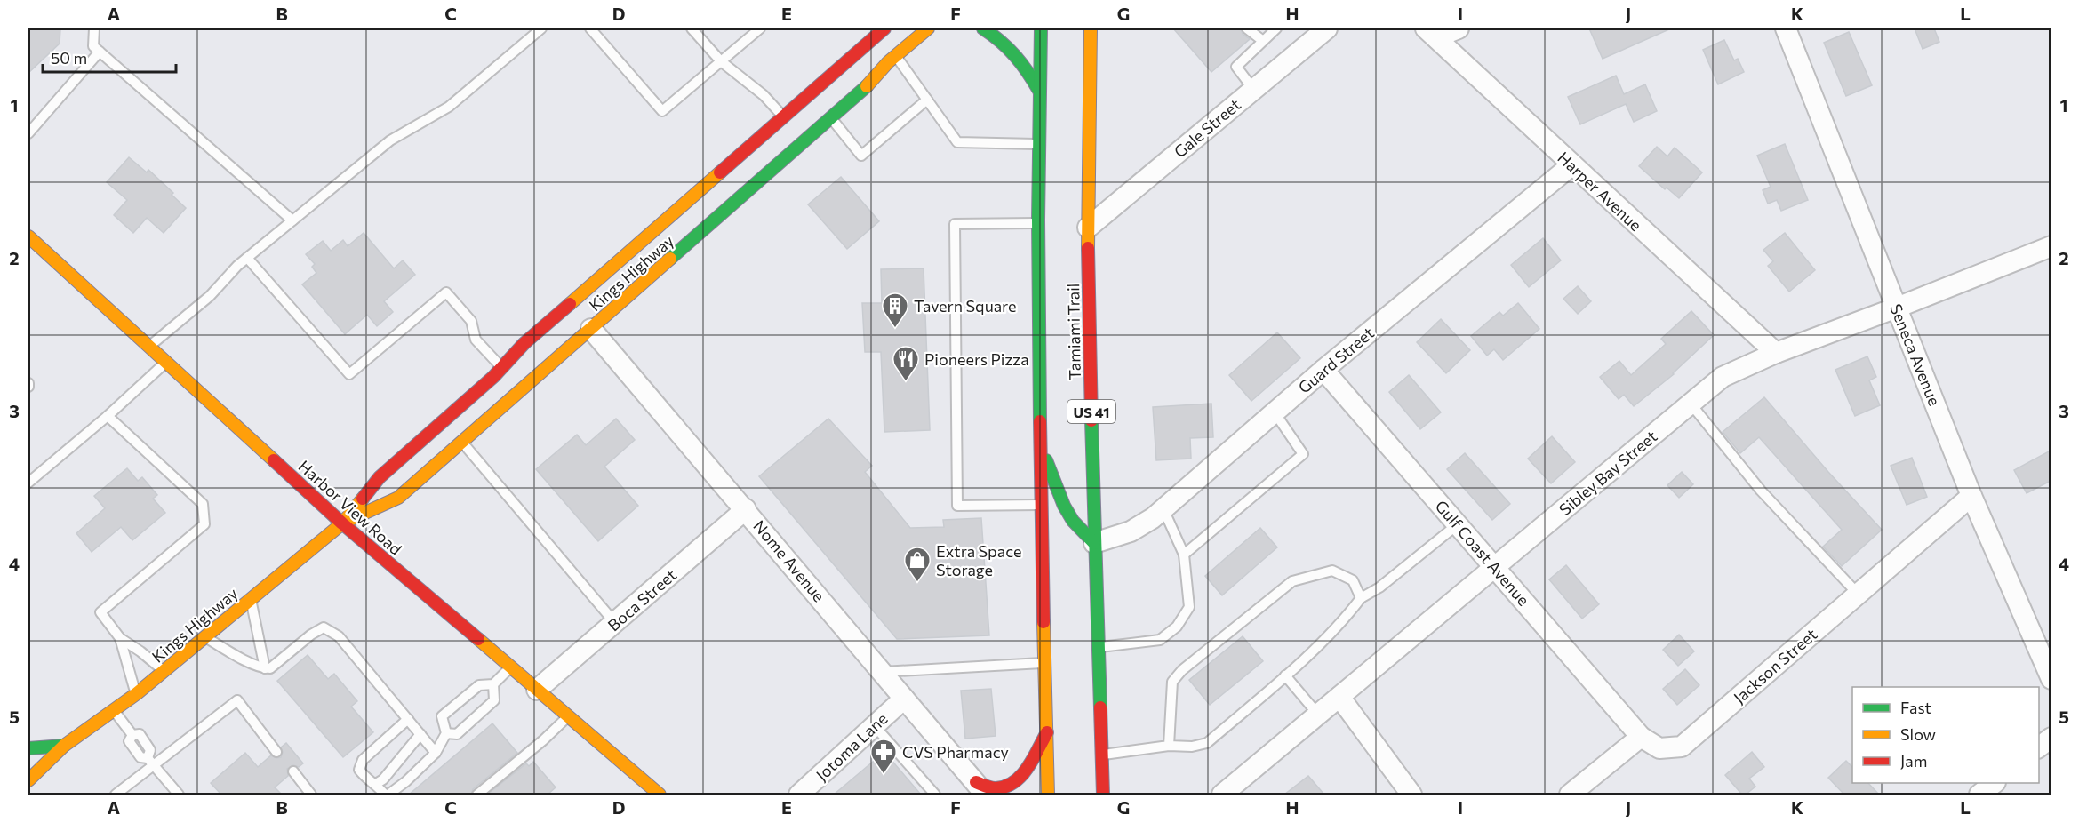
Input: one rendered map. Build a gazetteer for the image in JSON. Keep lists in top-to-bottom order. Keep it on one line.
{"streets":{"main road":["Kings Highway","Tamiami Trail","US 41","Harbor View Road"],"street":["Gale Street","Harper Avenue","Seneca Avenue","Guard Street","Sibley Bay Street","Gulf Coast Avenue","Nome Avenue","Boca Street","Jackson Street","Jotoma Lane"]},"crossings":[["Gale Street","Tamiami Trail"],["Harper Avenue","Guard Street"],["Harper Avenue","Sibley Bay Street"],["Kings Highway","Harbor View Road"],["Kings Highway","Nome Avenue"],["Tamiami Trail","Guard Street"],["Seneca Avenue","Sibley Bay Street"],["Seneca Avenue","Jackson Street"],["Guard Street","Gulf Coast Avenue"],["Sibley Bay Street","Gulf Coast Avenue"],["Harbor View Road","Boca Street"],["Gulf Coast Avenue","Jackson Street"],["Nome Avenue","Boca Street"],["Nome Avenue","Jotoma Lane"]],"places":{"building":["Tavern Square"],"restaurant":["Pioneers Pizza"],"shop":["Extra Space Storage"],"pharmacy":["CVS Pharmacy"]},"legend":["Fast","Slow","Jam"],"scale_bar":"50 m","grid":{"columns":["A","B","C","D","E","F","G","H","I","J","K","L"],"rows":["1","2","3","4","5"]}}
